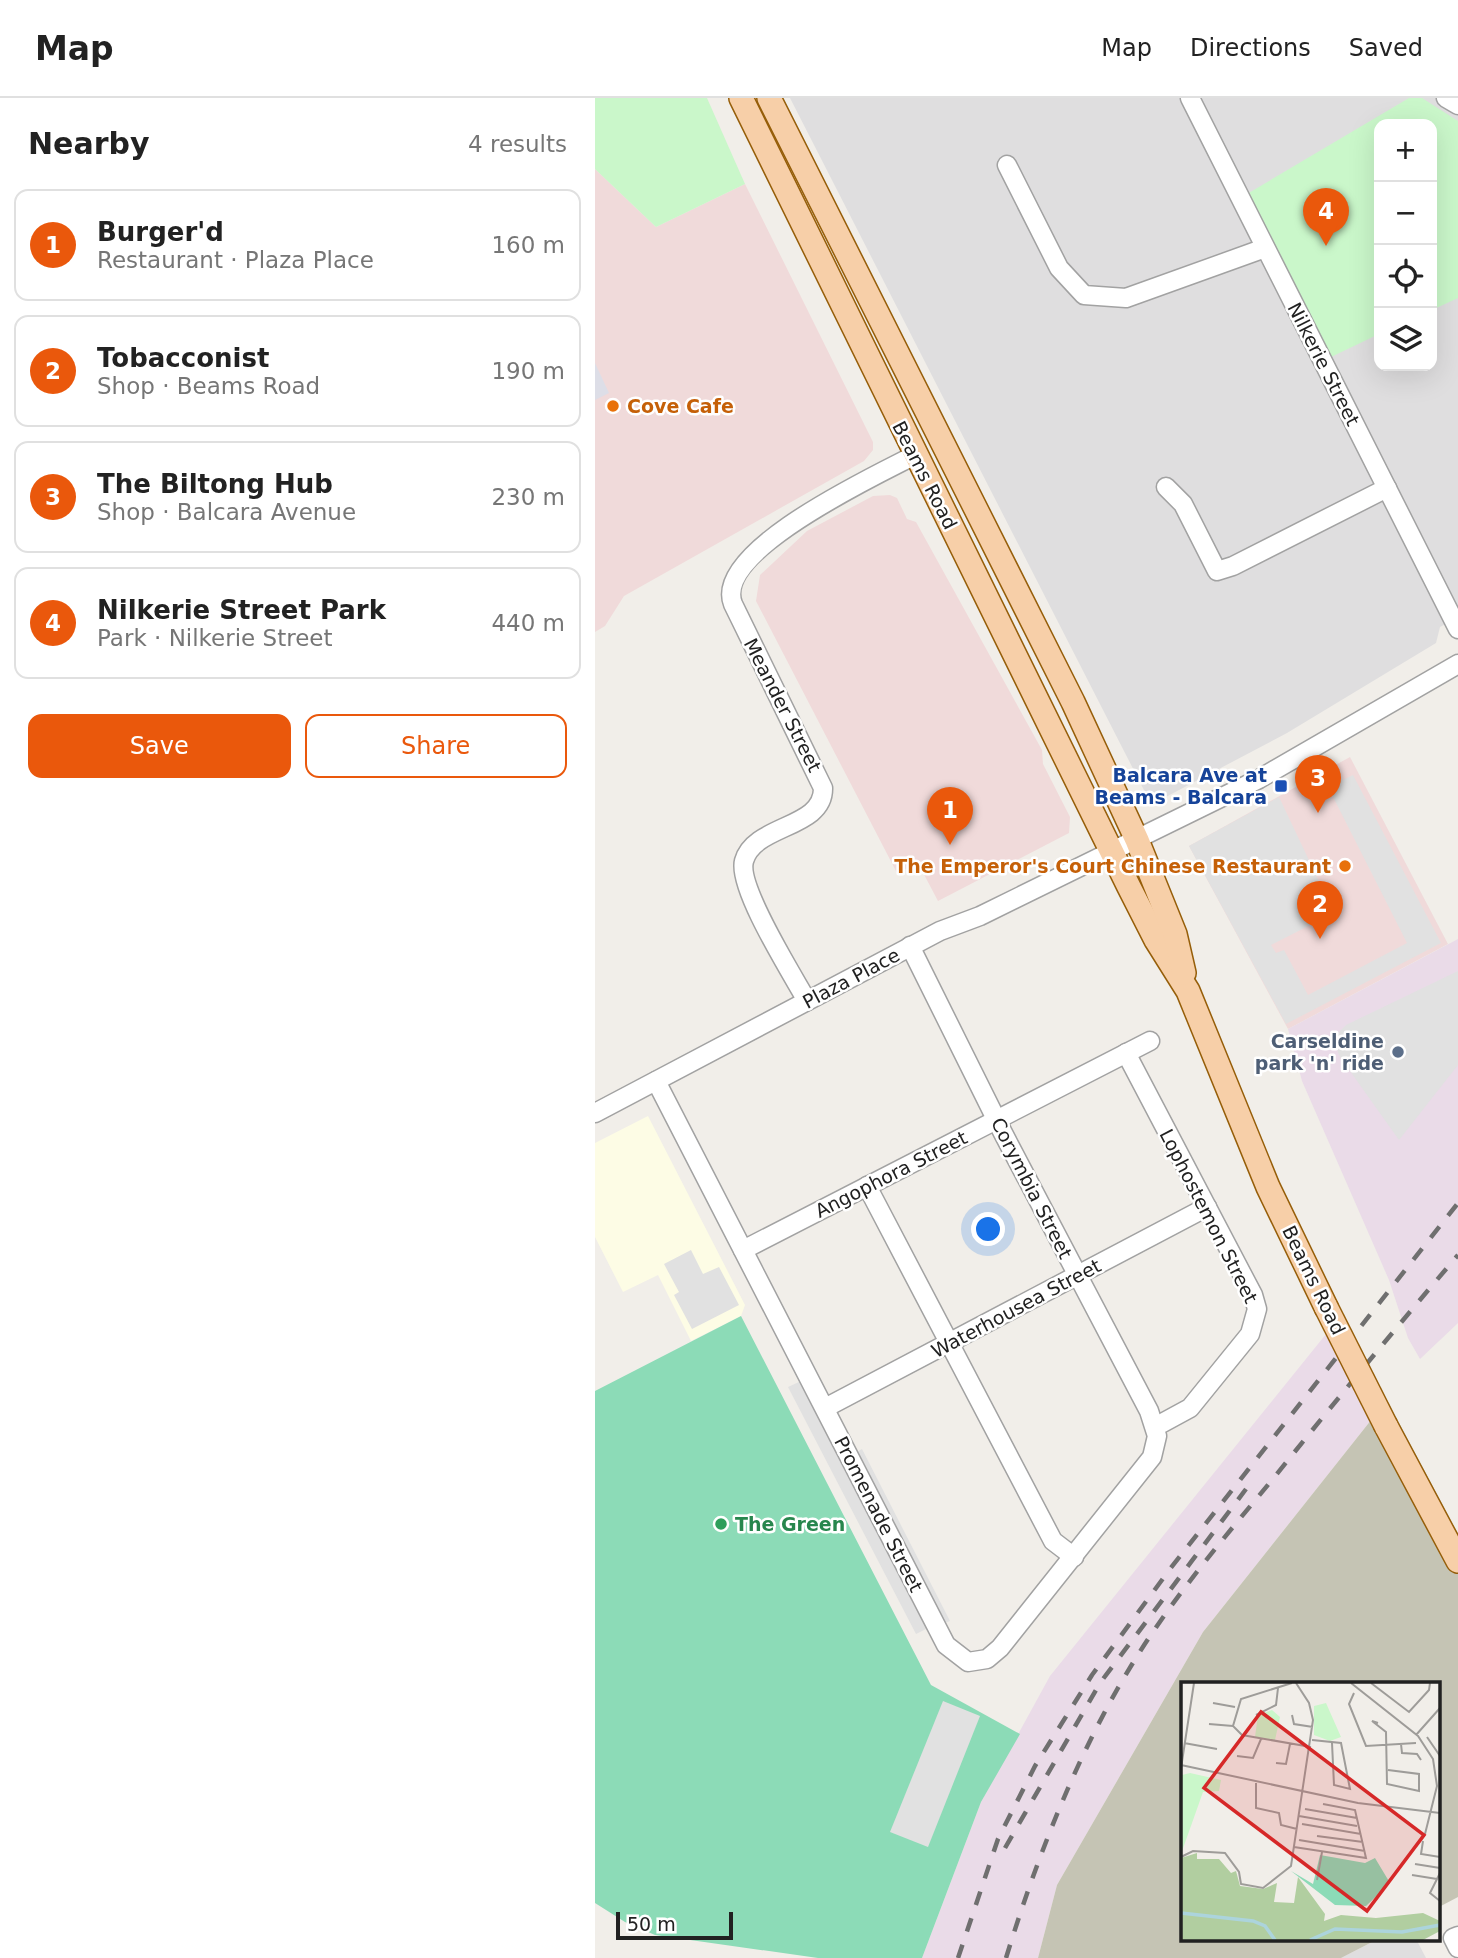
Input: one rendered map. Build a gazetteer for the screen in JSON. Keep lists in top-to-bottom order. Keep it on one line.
{"streets":{"main road":["Beams Road"],"street":["Nilkerie Street","Meander Street","Plaza Place","Angophora Street","Corymbia Street","Lophostemon Street","Waterhousea Street","Promenade Street"]},"crossings":[["Beams Road","Meander Street"],["Beams Road","Plaza Place"],["Meander Street","Plaza Place"],["Plaza Place","Corymbia Street"],["Plaza Place","Promenade Street"],["Angophora Street","Corymbia Street"],["Angophora Street","Lophostemon Street"],["Angophora Street","Promenade Street"],["Corymbia Street","Lophostemon Street"],["Corymbia Street","Waterhousea Street"],["Corymbia Street","Promenade Street"],["Lophostemon Street","Waterhousea Street"],["Lophostemon Street","Promenade Street"],["Waterhousea Street","Promenade Street"]],"places":{"other":["Cove Cafe","The Emperor's Court Chinese Restaurant","Carseldine park 'n' ride","The Green"],"transit":["Balcara Ave at Beams - Balcara"]},"scale_bar":"50 m","page":{"header":"Map","nav":["Map","Directions","Saved"],"heading":["Nearby","4 results"],"map_buttons":["+","−"],"pins":["4","3","1","2"],"list":[{"mark":"1","name":"Burger'd","note":"Restaurant · Plaza Place","value":"160 m"},{"mark":"2","name":"Tobacconist","note":"Shop · Beams Road","value":"190 m"},{"mark":"3","name":"The Biltong Hub","note":"Shop · Balcara Avenue","value":"230 m"},{"mark":"4","name":"Nilkerie Street Park","note":"Park · Nilkerie Street","value":"440 m"}],"buttons":["Save","Share"],"scale":"50 m"}}
